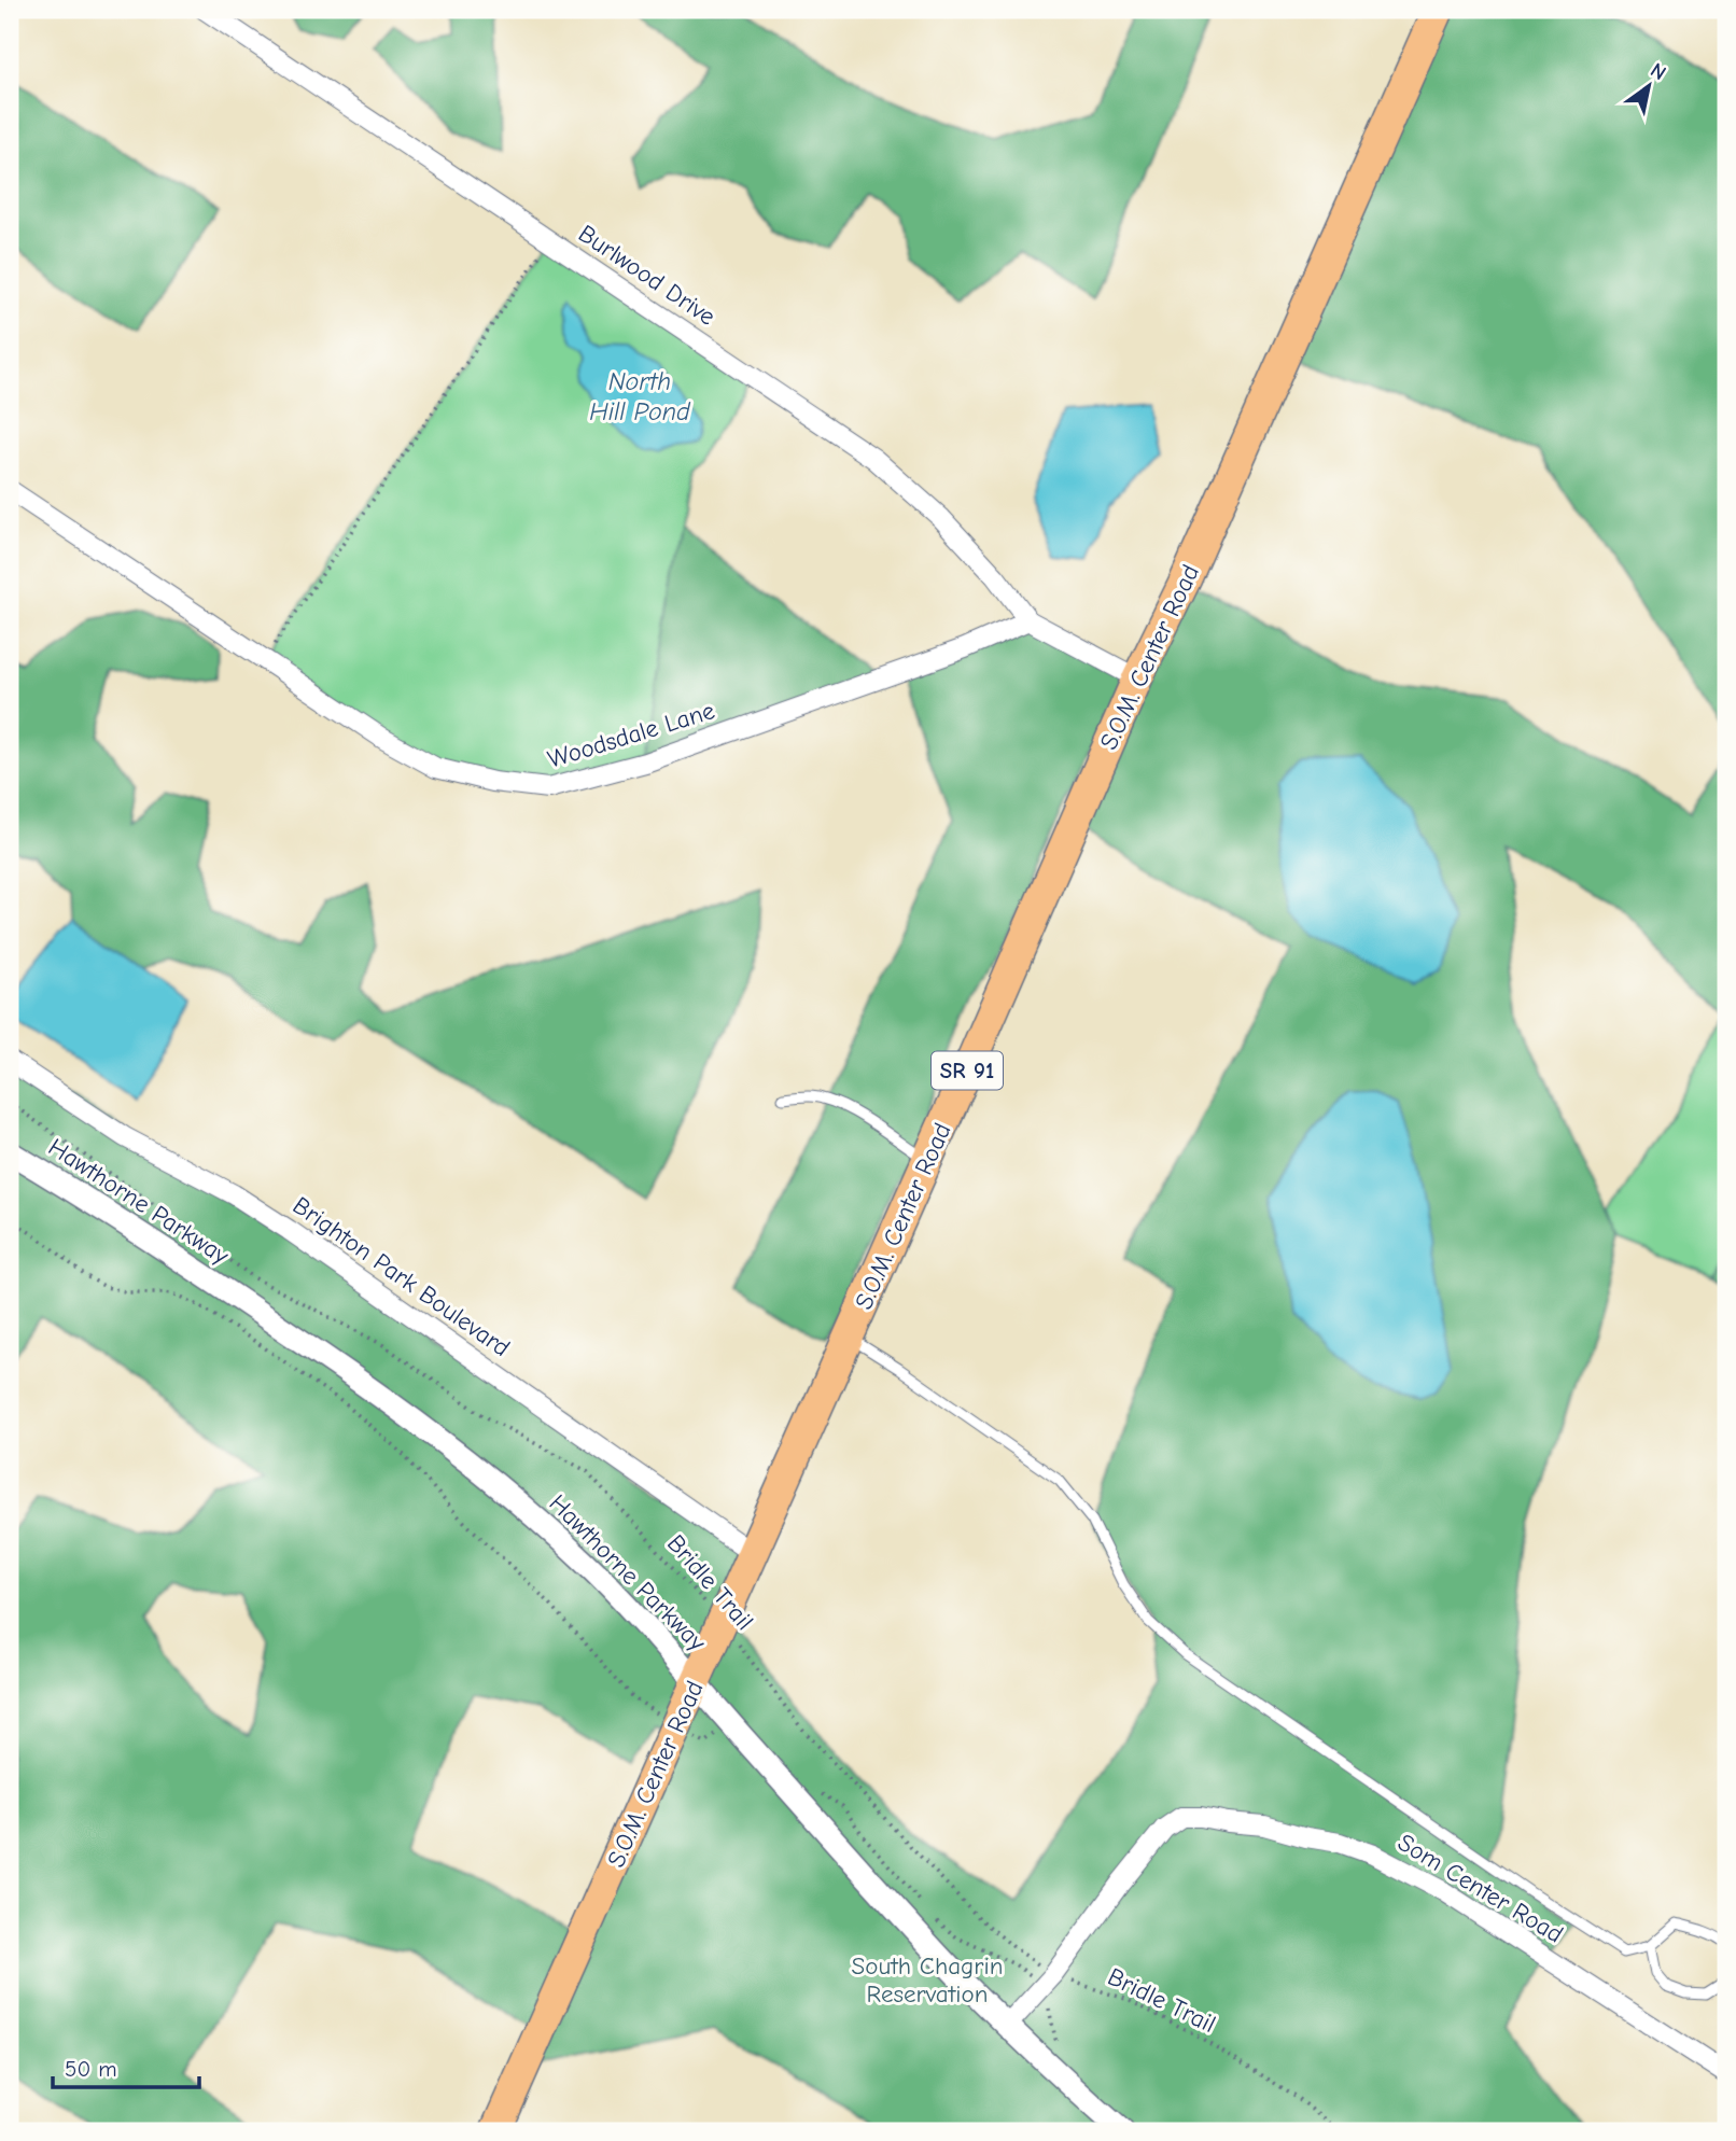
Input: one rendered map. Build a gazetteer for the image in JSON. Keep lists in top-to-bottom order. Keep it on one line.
{"streets":{"main road":["S.O.M. Center Road","SR 91"],"street":["Burlwood Drive","Woodsdale Lane","Hawthorne Parkway","Brighton Park Boulevard","Som Center Road"],"path":["Bridle Trail"]},"crossings":[["Burlwood Drive","Woodsdale Lane"],["S.O.M. Center Road","Hawthorne Parkway"],["S.O.M. Center Road","Brighton Park Boulevard"],["S.O.M. Center Road","Bridle Trail"],["Hawthorne Parkway","Som Center Road"],["Bridle Trail","Som Center Road"]],"water":["North Hill Pond"],"parks":["South Chagrin Reservation"],"scale_bar":"50 m","north":"top right"}
